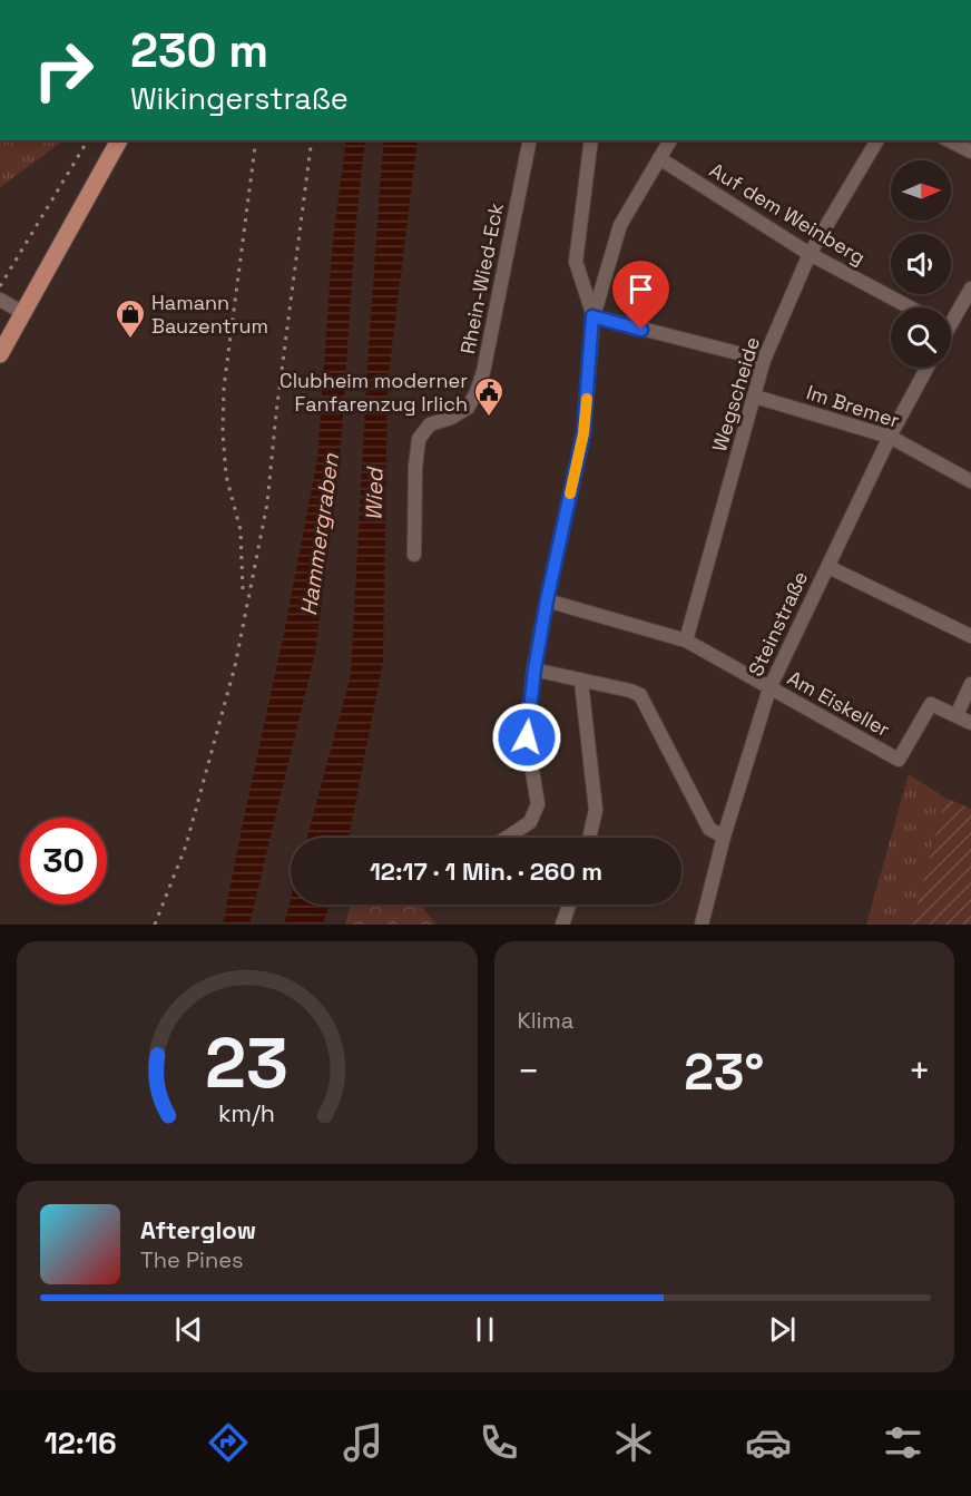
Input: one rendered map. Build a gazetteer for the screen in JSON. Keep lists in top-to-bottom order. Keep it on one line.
{"streets":{"street":["Auf dem Weinberg","Rhein-Wied-Eck","Wegscheide","Im Bremer","Steinstraße","Am Eiskeller"]},"crossings":[["Auf dem Weinberg","Wegscheide"],["Wegscheide","Im Bremer"],["Wegscheide","Am Eiskeller"],["Im Bremer","Steinstraße"],["Steinstraße","Am Eiskeller"]],"water":["Wied","Hammergraben"],"places":{"shop":["Hamann Bauzentrum"],"public building":["Clubheim moderner Fanfarenzug Irlich"]},"north":"right","page":{"turn":["230 m","Wikingerstraße"],"limit":"30","trip":"12:17 · 1 Min. · 260 m","tile":"Klima","heat":["−","23°","+"],"song":["Afterglow","The Pines"],"tabs":"12:16","gauge":["23","km/h"]}}
